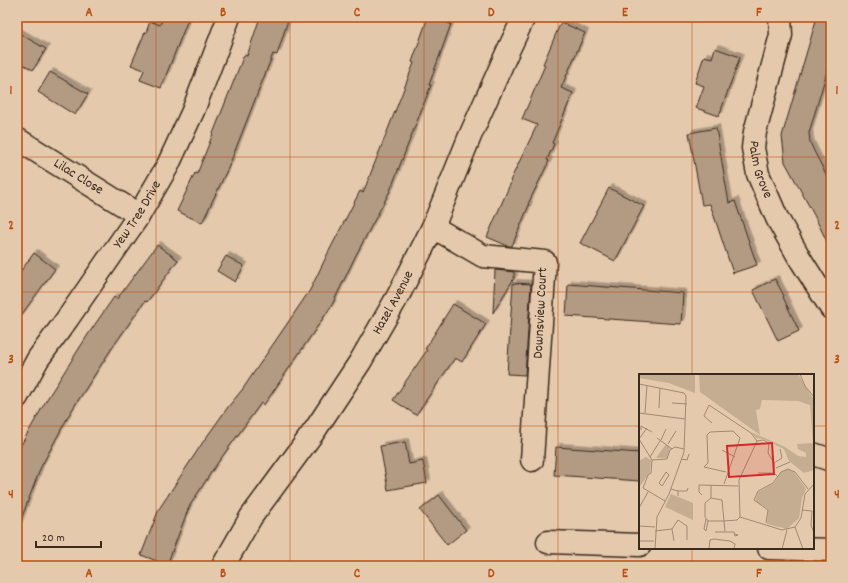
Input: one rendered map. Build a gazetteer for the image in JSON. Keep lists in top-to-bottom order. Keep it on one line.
{"streets":{"street":["Palm Grove","Lilac Close","Yew Tree Drive","Hazel Avenue","Downsview Court"]},"crossings":[["Lilac Close","Yew Tree Drive"],["Hazel Avenue","Downsview Court"]],"scale_bar":"20 m","grid":{"columns":["A","B","C","D","E","F"],"rows":["1","2","3","4"]}}
